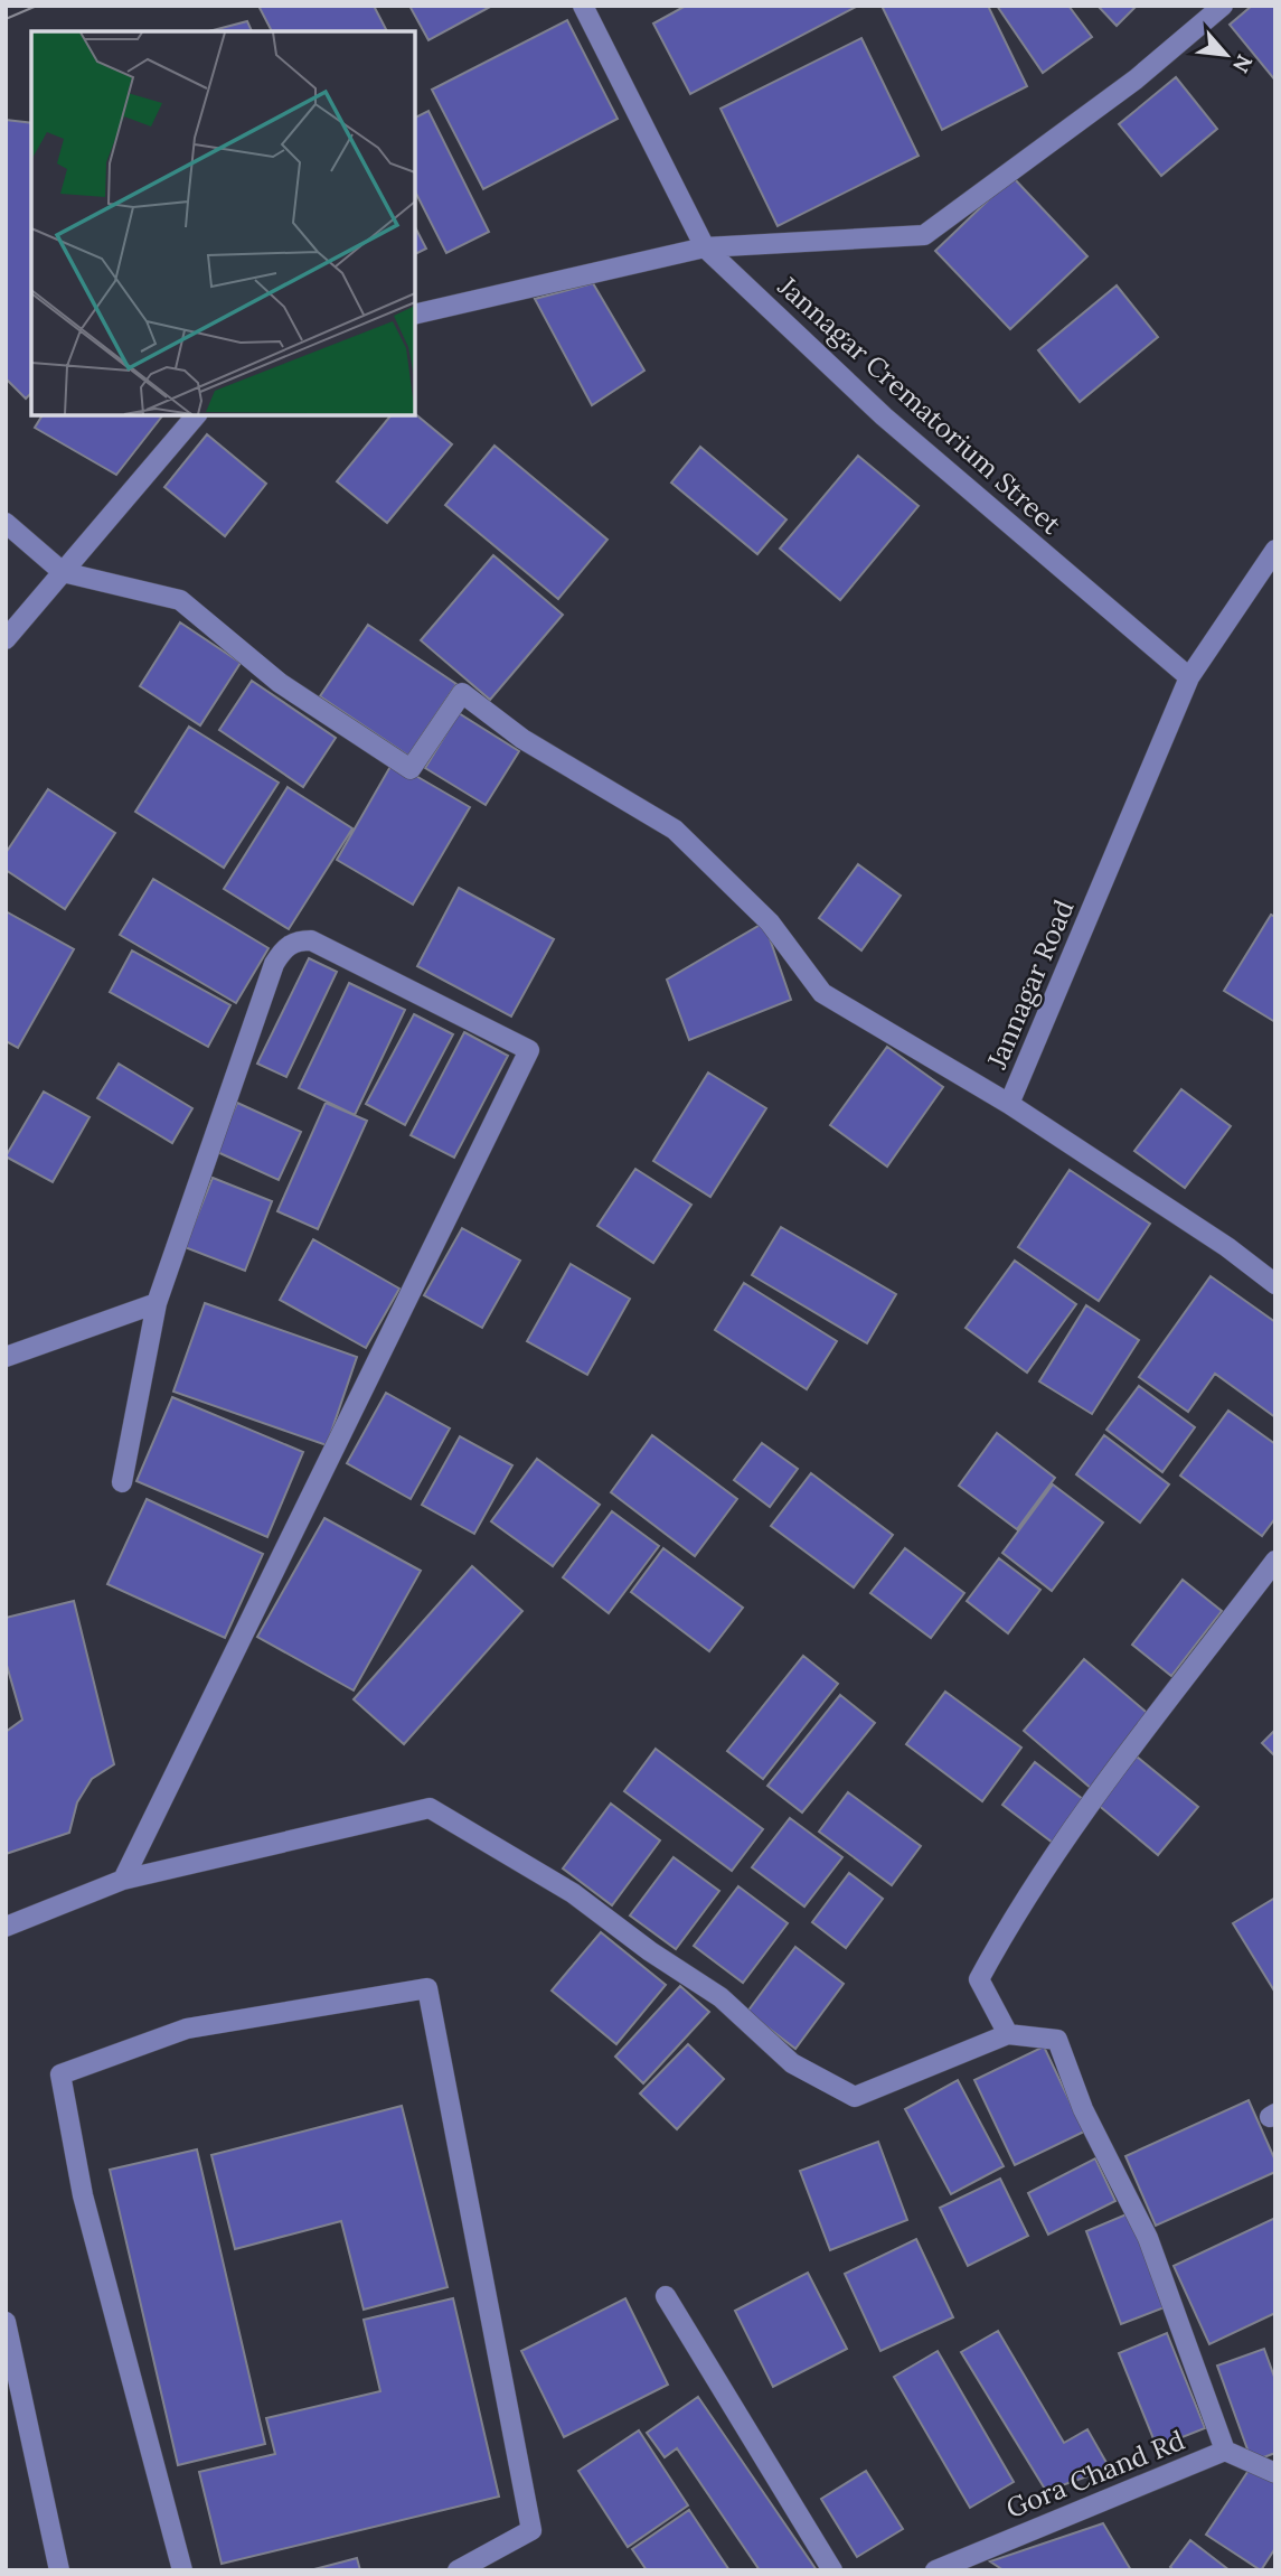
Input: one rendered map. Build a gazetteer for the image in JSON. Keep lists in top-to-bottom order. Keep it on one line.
{"streets":{"street":["Jannagar Crematorium Street","Jannagar Road","Gora Chand Rd"]},"crossings":[["Jannagar Crematorium Street","Jannagar Road"]],"north":"bottom right"}
